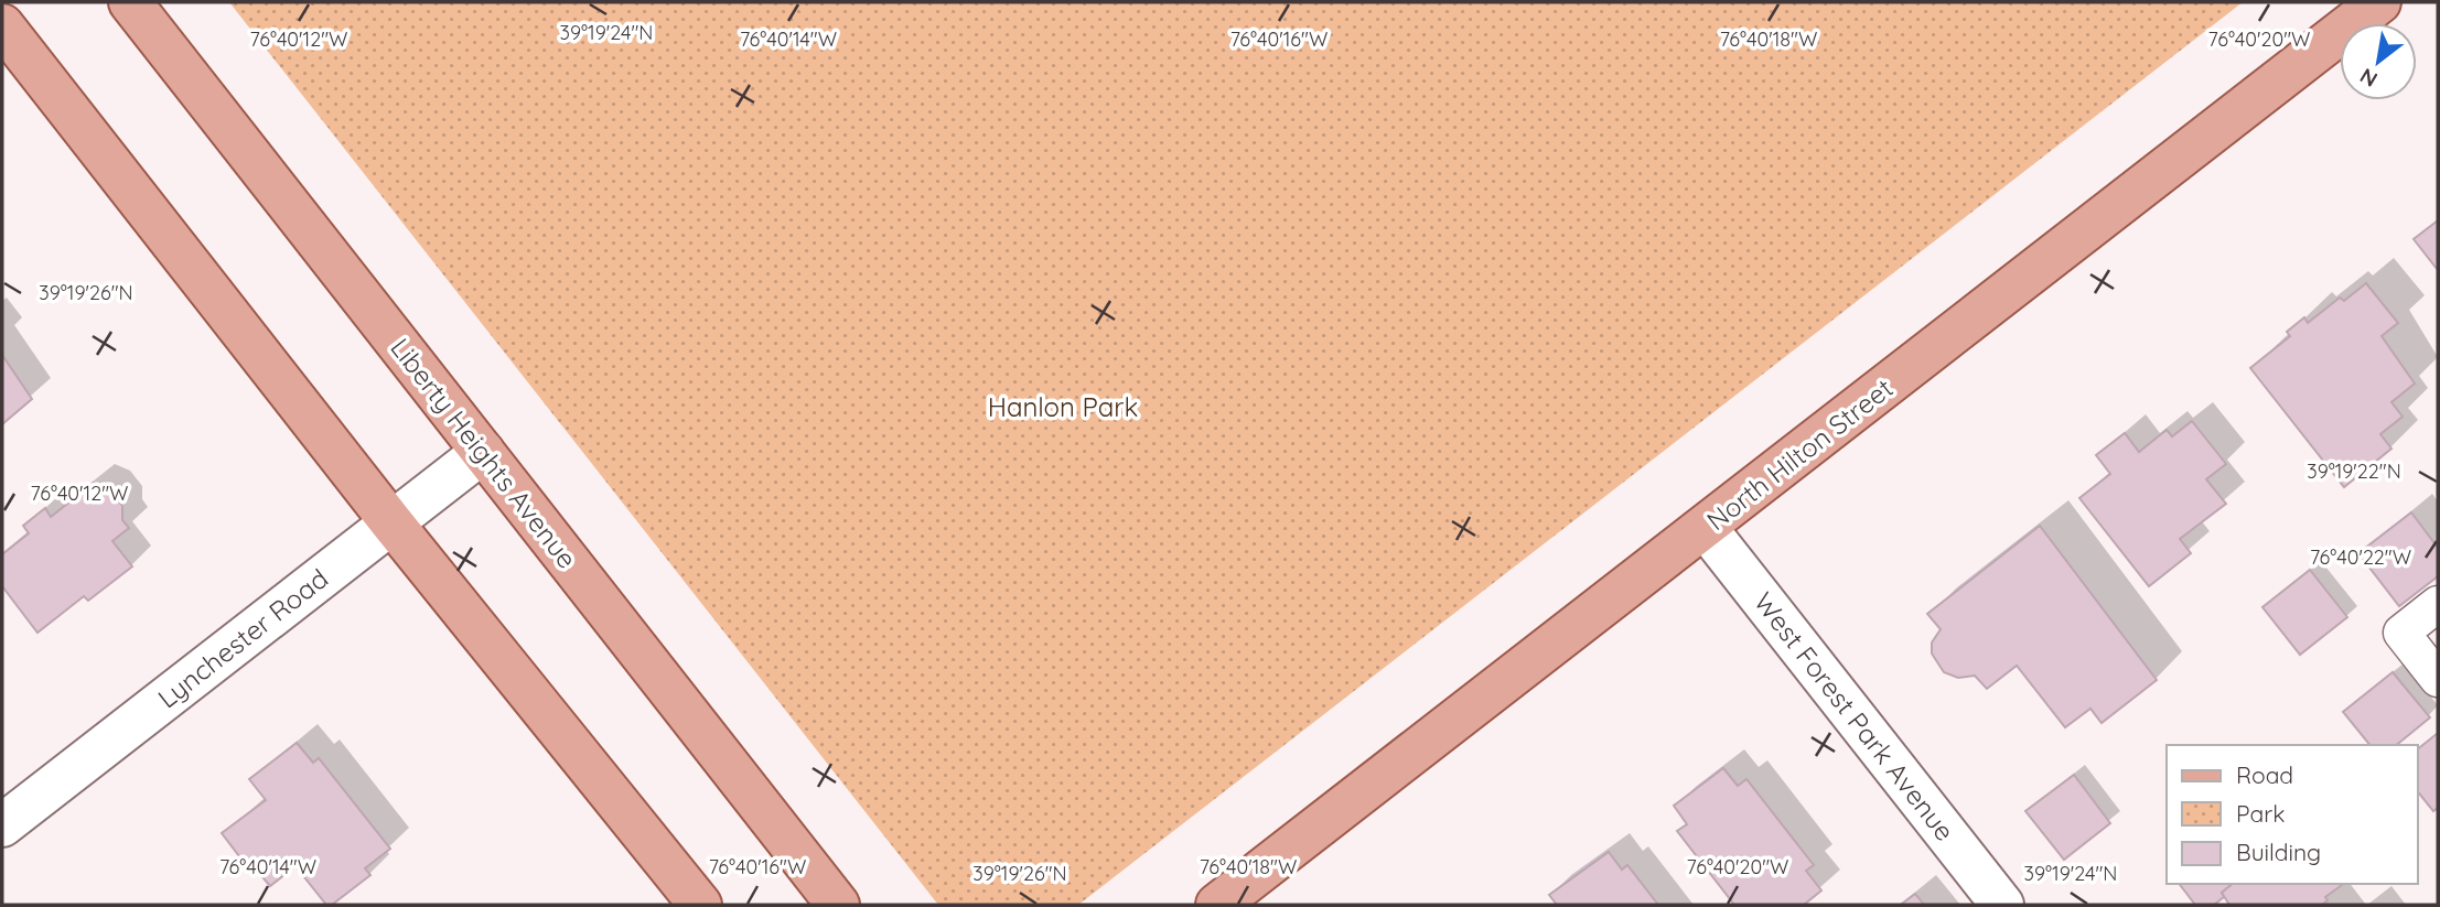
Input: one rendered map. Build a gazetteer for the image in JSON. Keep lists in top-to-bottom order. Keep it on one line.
{"streets":{"main road":["Liberty Heights Avenue","North Hilton Street"],"street":["Lynchester Road","West Forest Park Avenue"]},"crossings":[["Liberty Heights Avenue","Lynchester Road"],["North Hilton Street","West Forest Park Avenue"]],"parks":["Hanlon Park"],"legend":["Road","Park","Building"],"north":"bottom left","coordinates":["39°19'24\"N","76°40'14\"W","76°40'16\"W","76°40'18\"W","76°40'12\"W","76°40'20\"W","39°19'26\"N","39°19'22\"N","76°40'22\"W"]}
